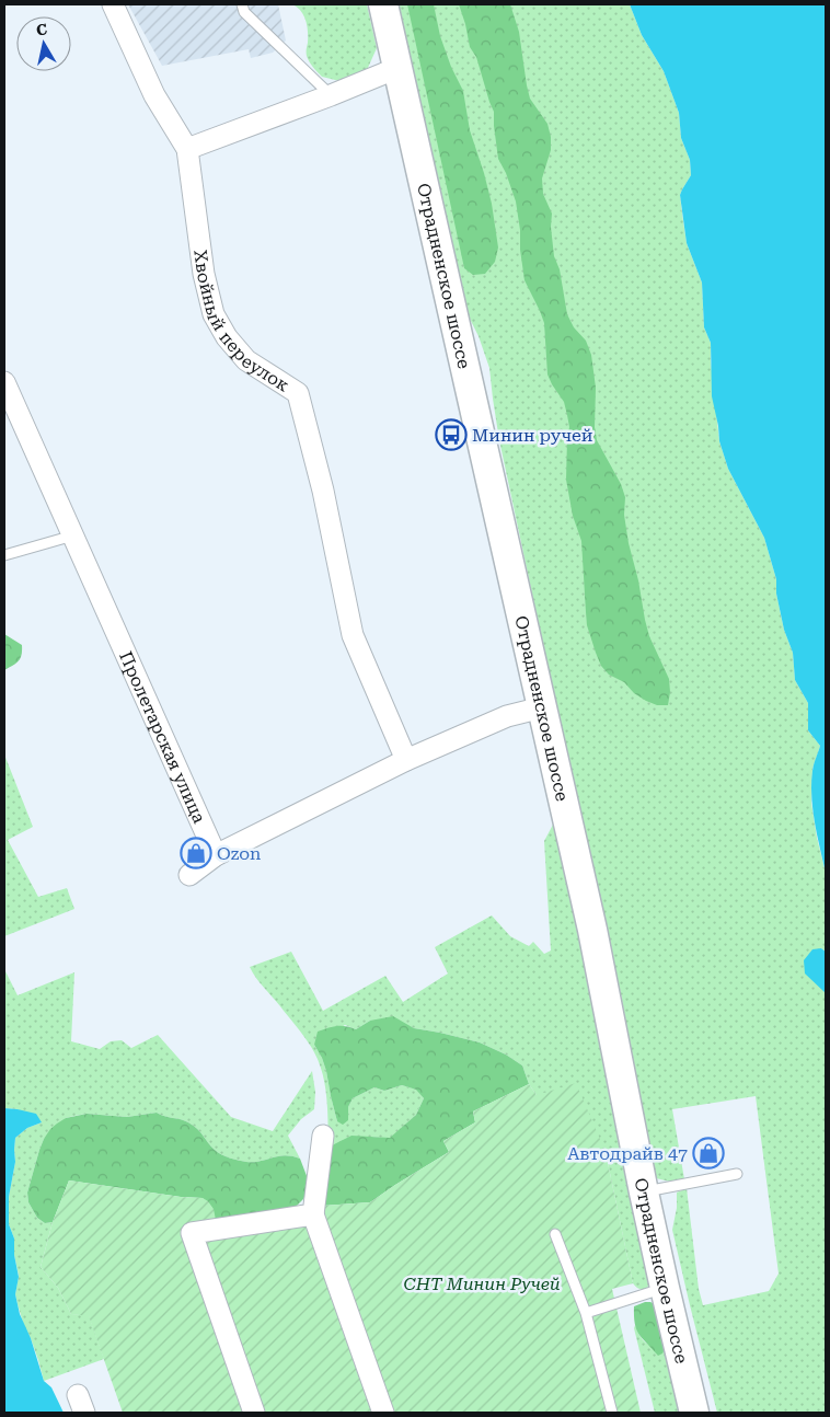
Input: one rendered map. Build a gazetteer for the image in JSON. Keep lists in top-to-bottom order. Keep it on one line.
{"streets":{"main road":["Отрадненское шоссе"],"street":["Хвойный переулок","Пролетарская улица"]},"parks":["СНТ Минин Ручей"],"places":{"bus stop":["Минин ручей"],"shop":["Ozon","Автодрайв 47"]},"north":"top"}
